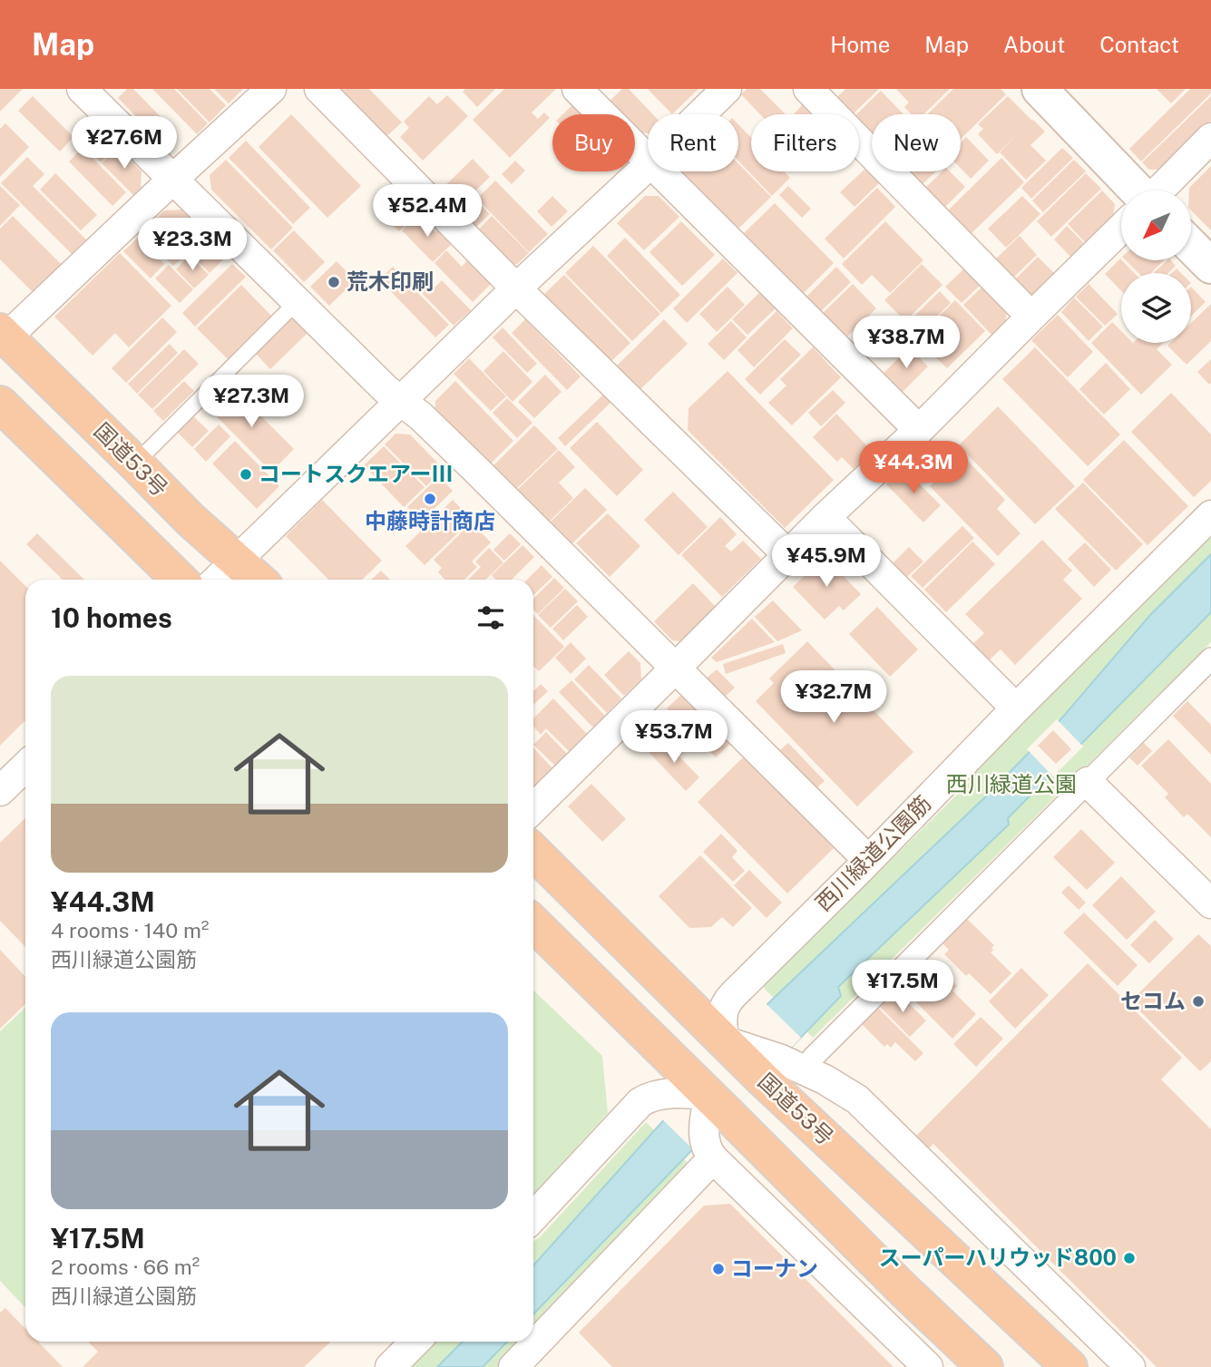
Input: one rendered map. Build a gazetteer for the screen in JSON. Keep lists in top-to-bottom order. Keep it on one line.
{"streets":{"highway":["国道53号"],"street":["西川緑道公園筋"]},"crossings":[["国道53号","西川緑道公園筋"]],"parks":["西川緑道公園"],"places":["荒木印刷","コートスクエアーⅢ","中藤時計商店","セコム","スーパーハリウッド800","コーナン"],"north":"bottom left","page":{"header":"Map","nav":["Home","Map","About","Contact"],"chip":["Buy","Rent","Filters","New"],"price":["¥27.6M","¥52.4M","¥23.3M","¥38.7M","¥27.3M","¥44.3M","¥45.9M","¥32.7M","¥53.7M","¥17.5M"],"heading":"10 homes","list":[{"name":"¥44.3M","note":"4 rooms · 140 m² · 西川緑道公園筋"},{"name":"¥17.5M","note":"2 rooms · 66 m² · 西川緑道公園筋"}]}}
